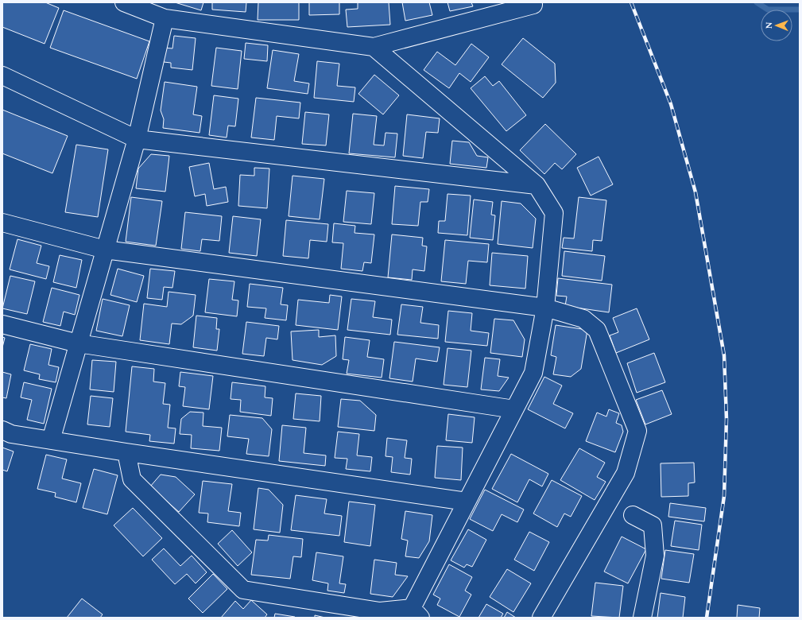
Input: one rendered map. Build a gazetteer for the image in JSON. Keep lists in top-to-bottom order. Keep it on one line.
{"north":"left"}
